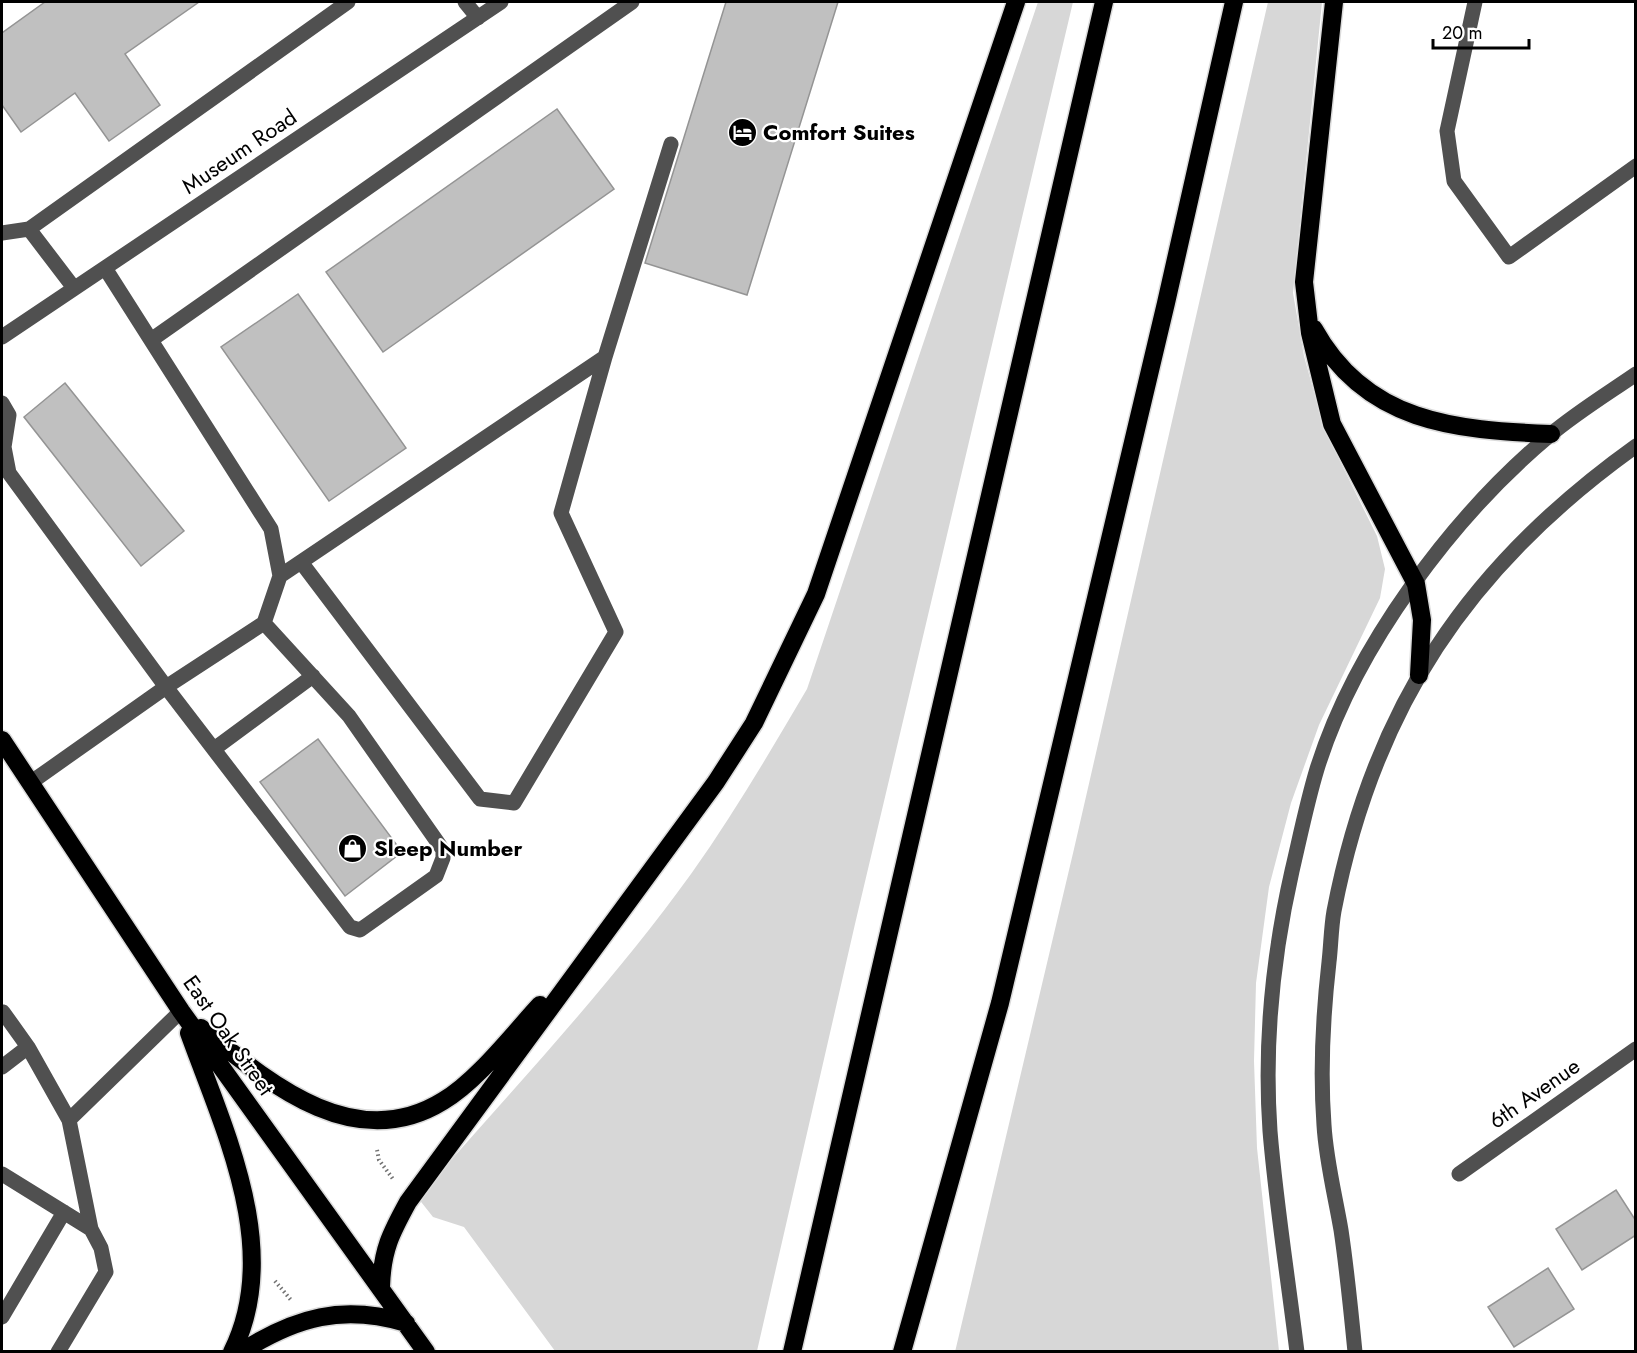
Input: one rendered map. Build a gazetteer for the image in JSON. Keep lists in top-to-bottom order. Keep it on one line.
{"streets":{"highway":["East Oak Street"],"street":["Museum Road","6th Avenue"]},"places":{"hotel":["Comfort Suites"],"shop":["Sleep Number"]},"scale_bar":"20 m"}
